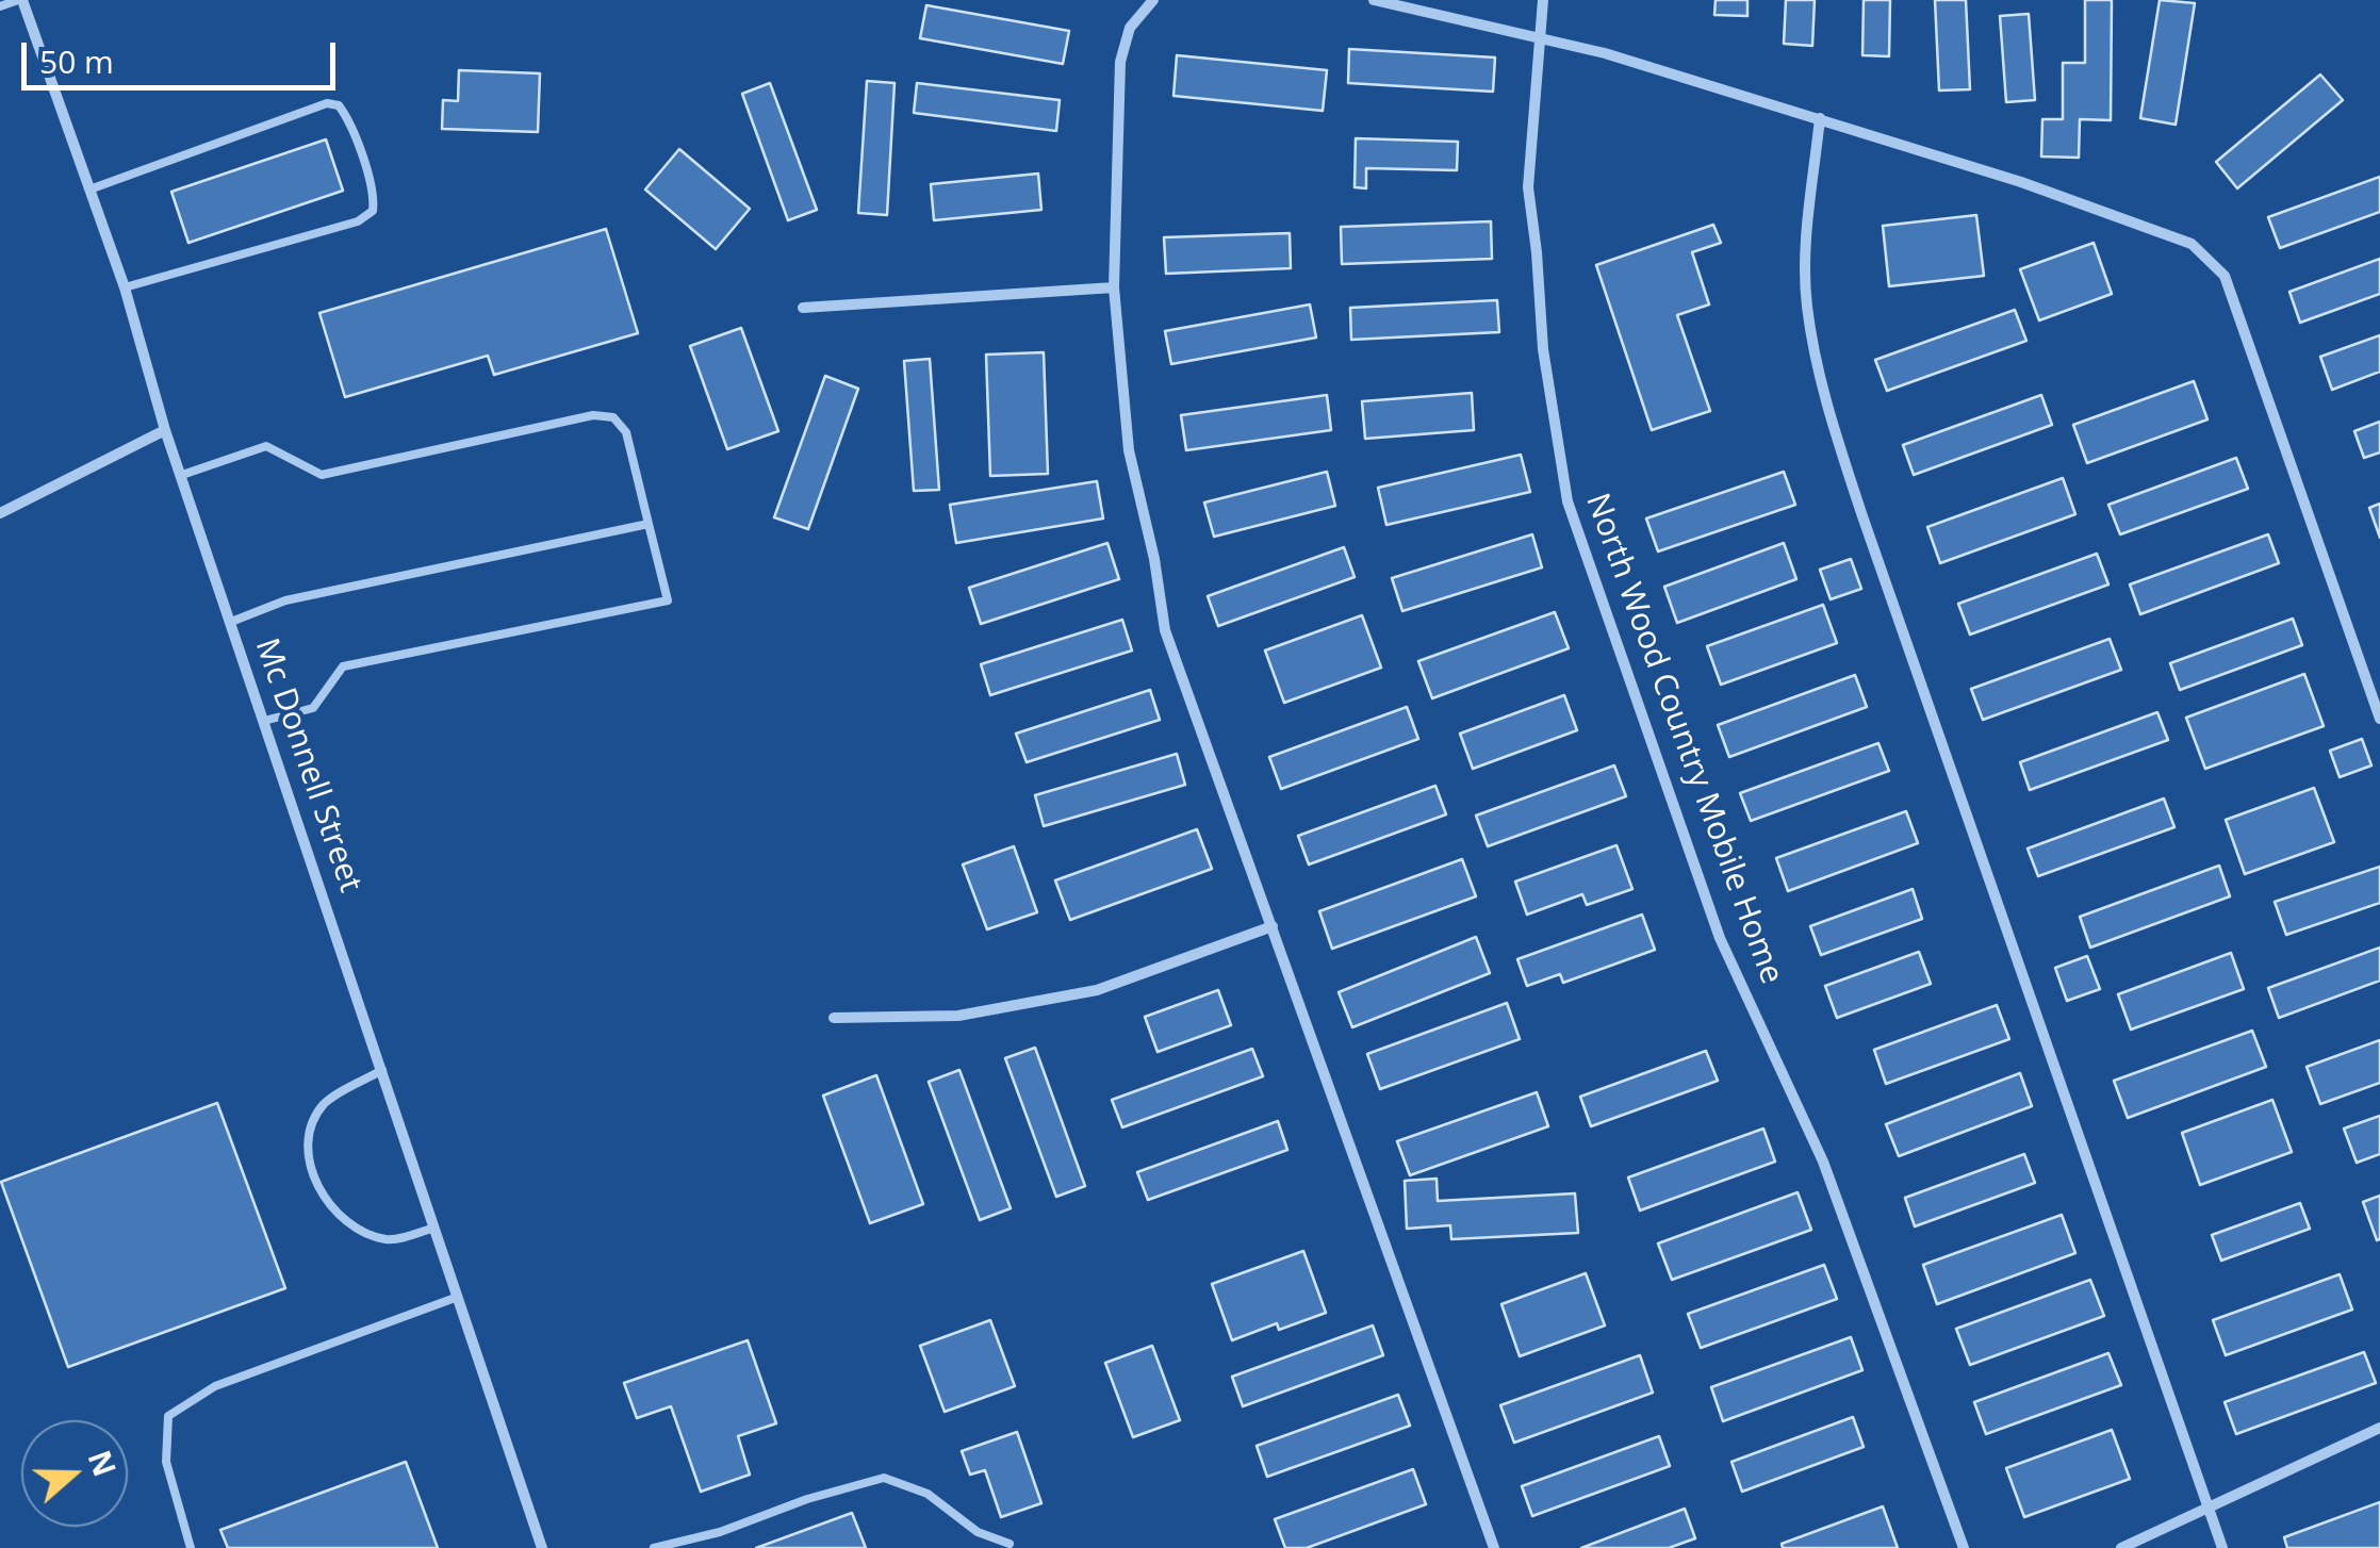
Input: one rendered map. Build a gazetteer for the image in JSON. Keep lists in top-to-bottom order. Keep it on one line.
{"streets":{"street":["North Wood Country Mobile Home","Mc Donnell Street"]},"scale_bar":"50 m","north":"right"}
